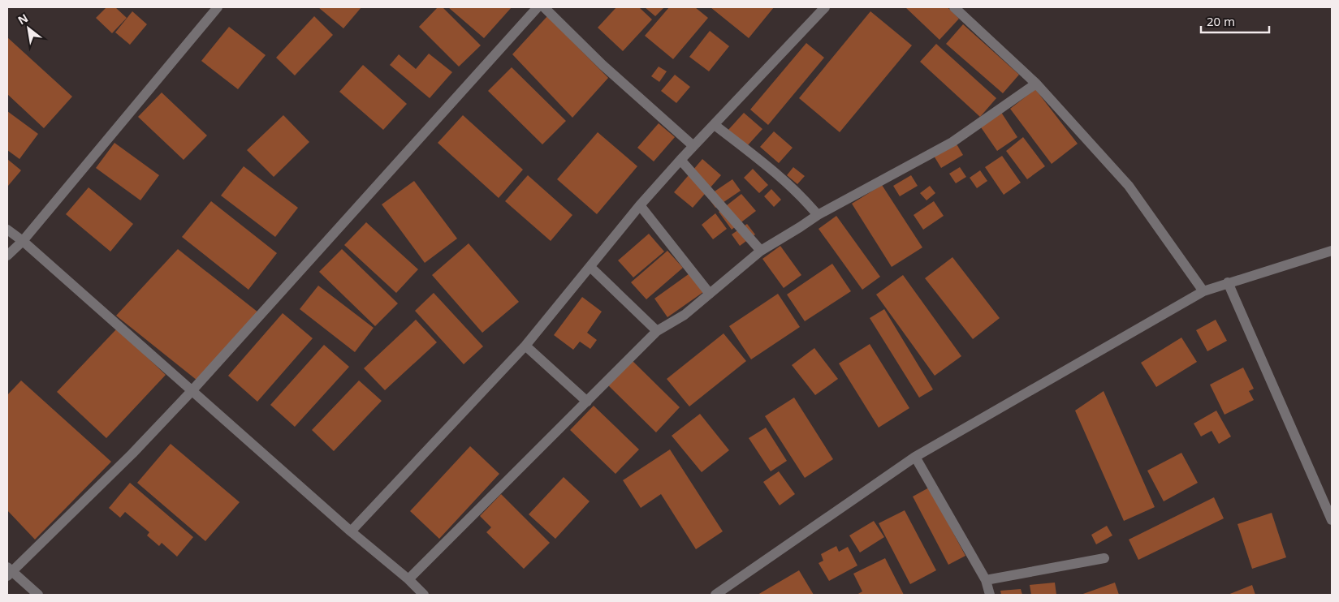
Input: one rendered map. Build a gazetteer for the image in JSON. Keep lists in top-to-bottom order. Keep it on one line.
{"scale_bar":"20 m","north":"top left"}
